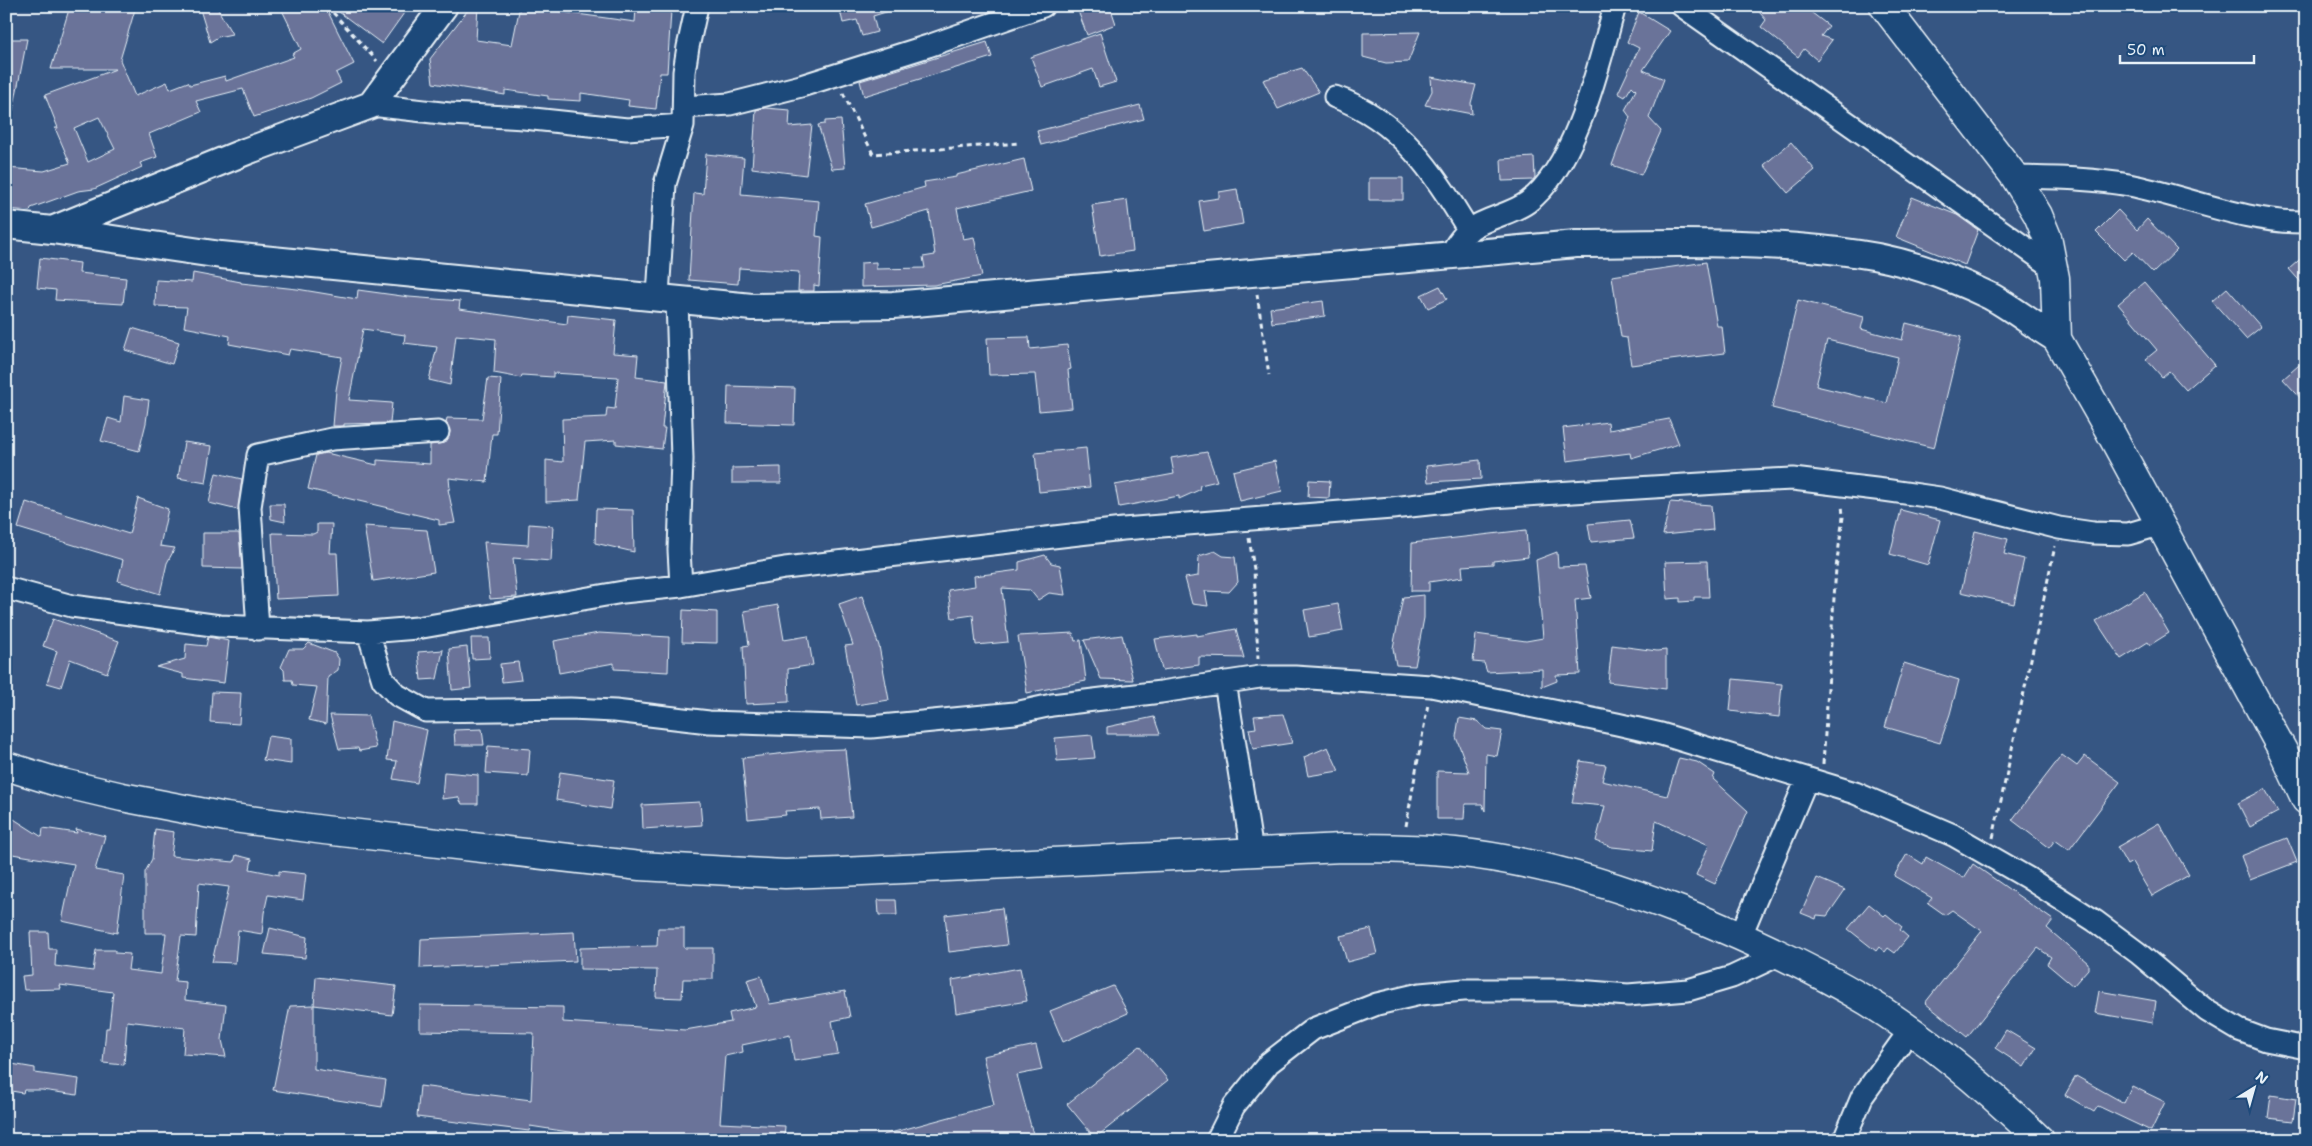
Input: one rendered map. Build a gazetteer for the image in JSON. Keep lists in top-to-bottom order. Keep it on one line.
{"scale_bar":"50 m","north":"top right"}
